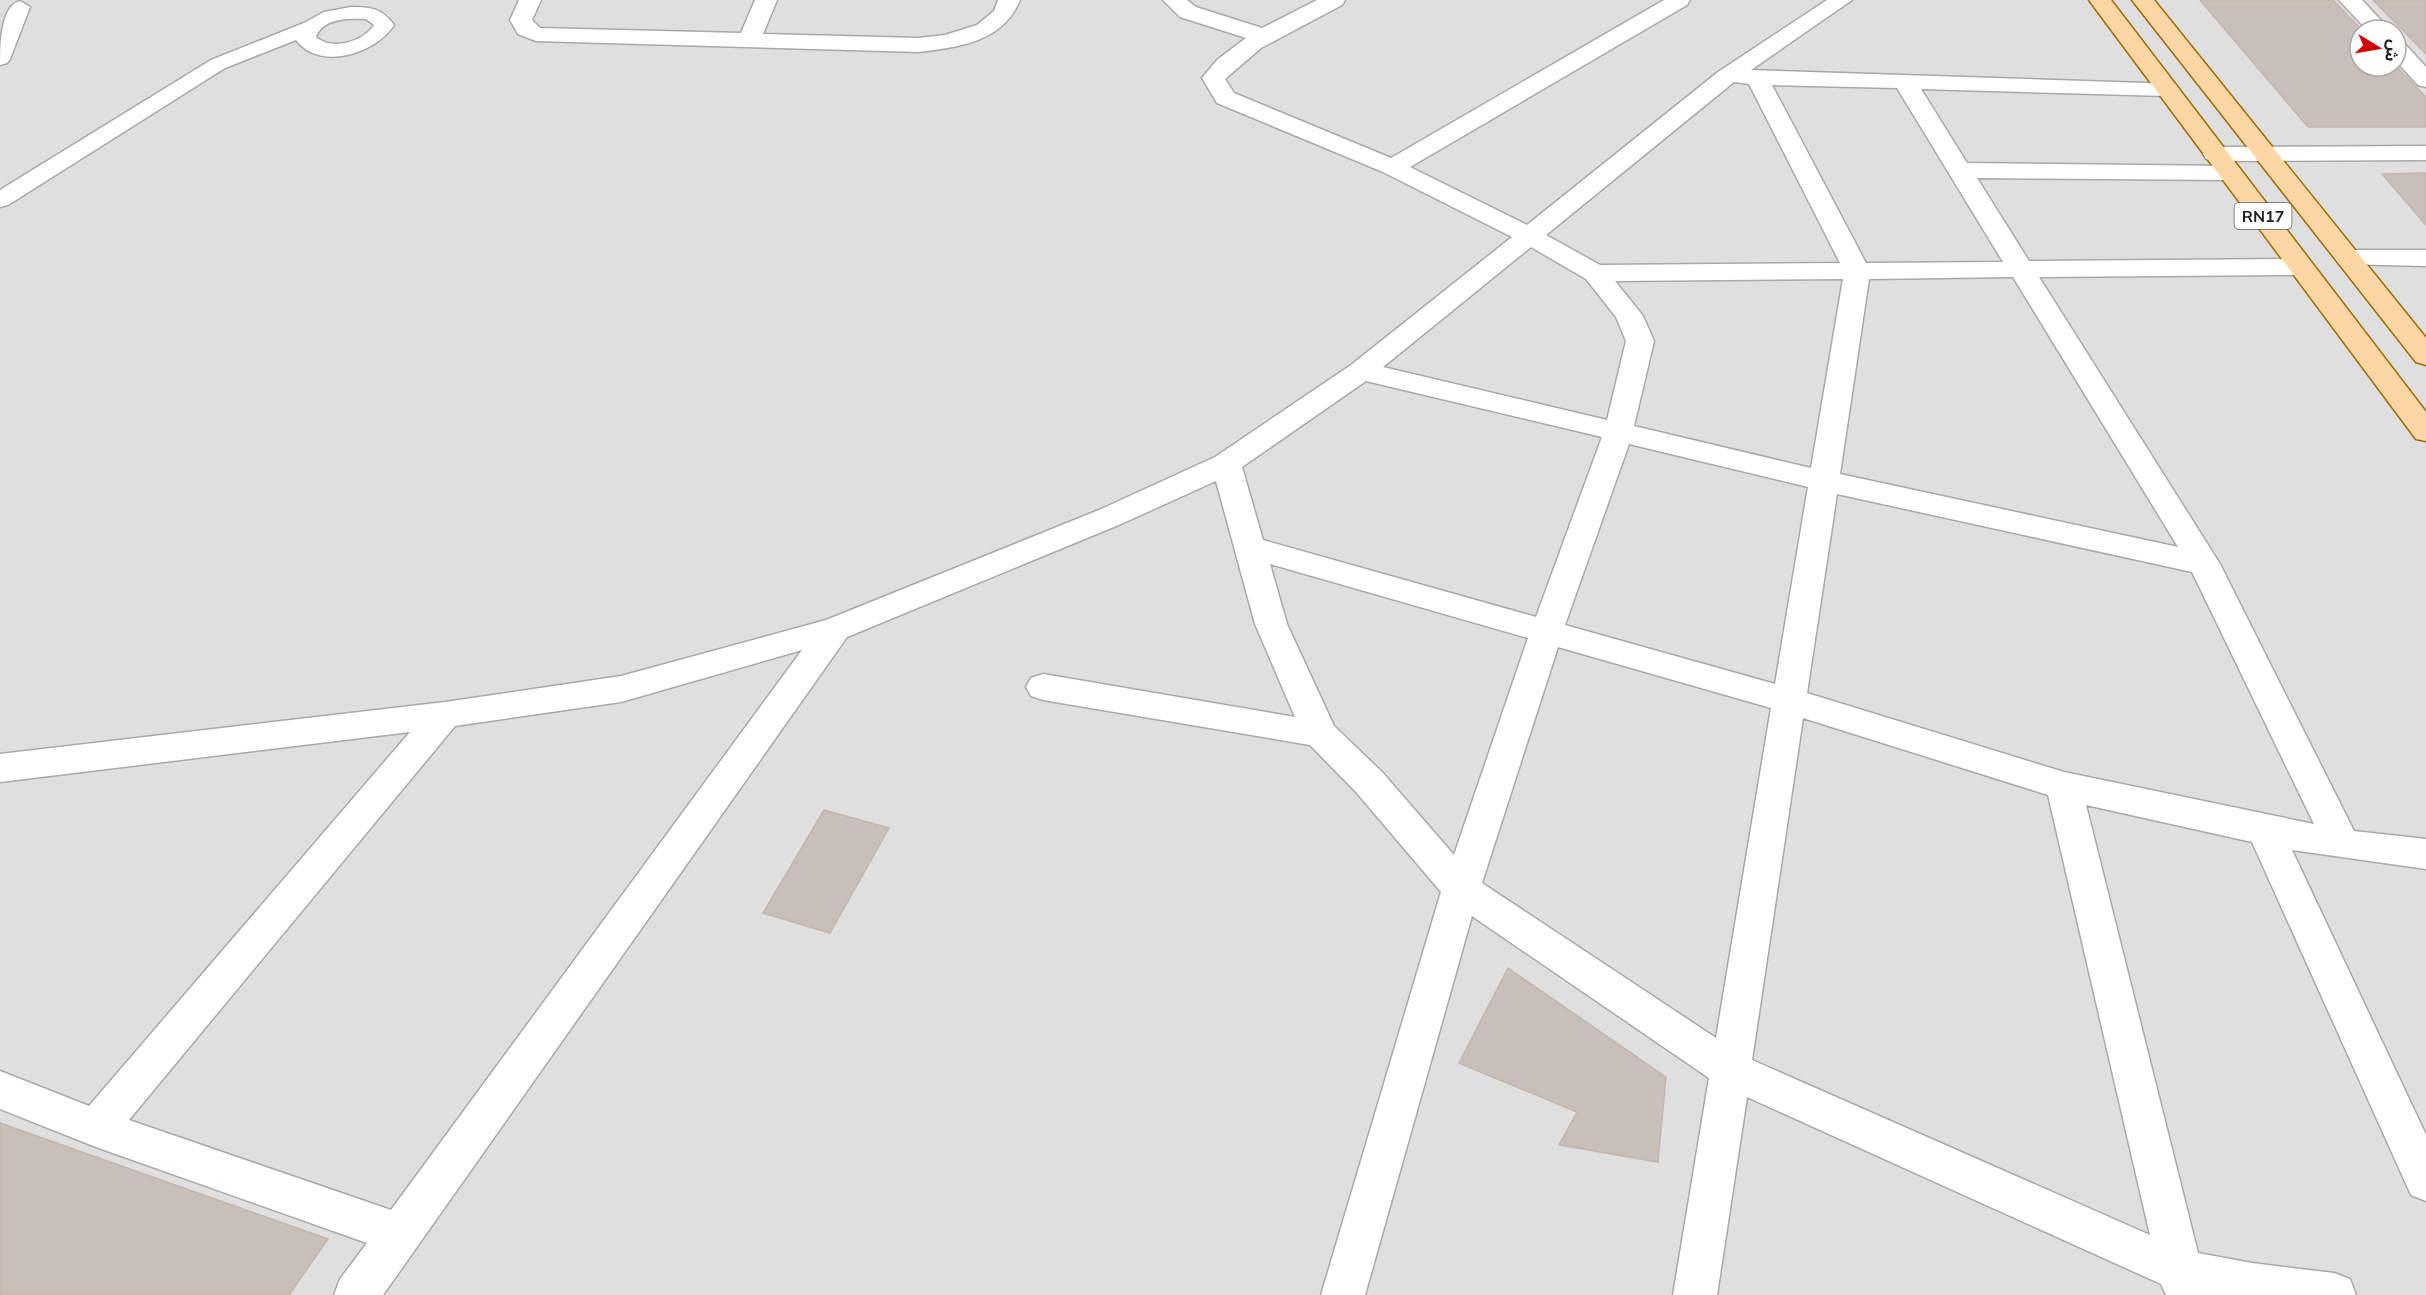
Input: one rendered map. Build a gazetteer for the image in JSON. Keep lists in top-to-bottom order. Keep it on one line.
{"streets":{"main road":["RN17"]},"north":"right"}
